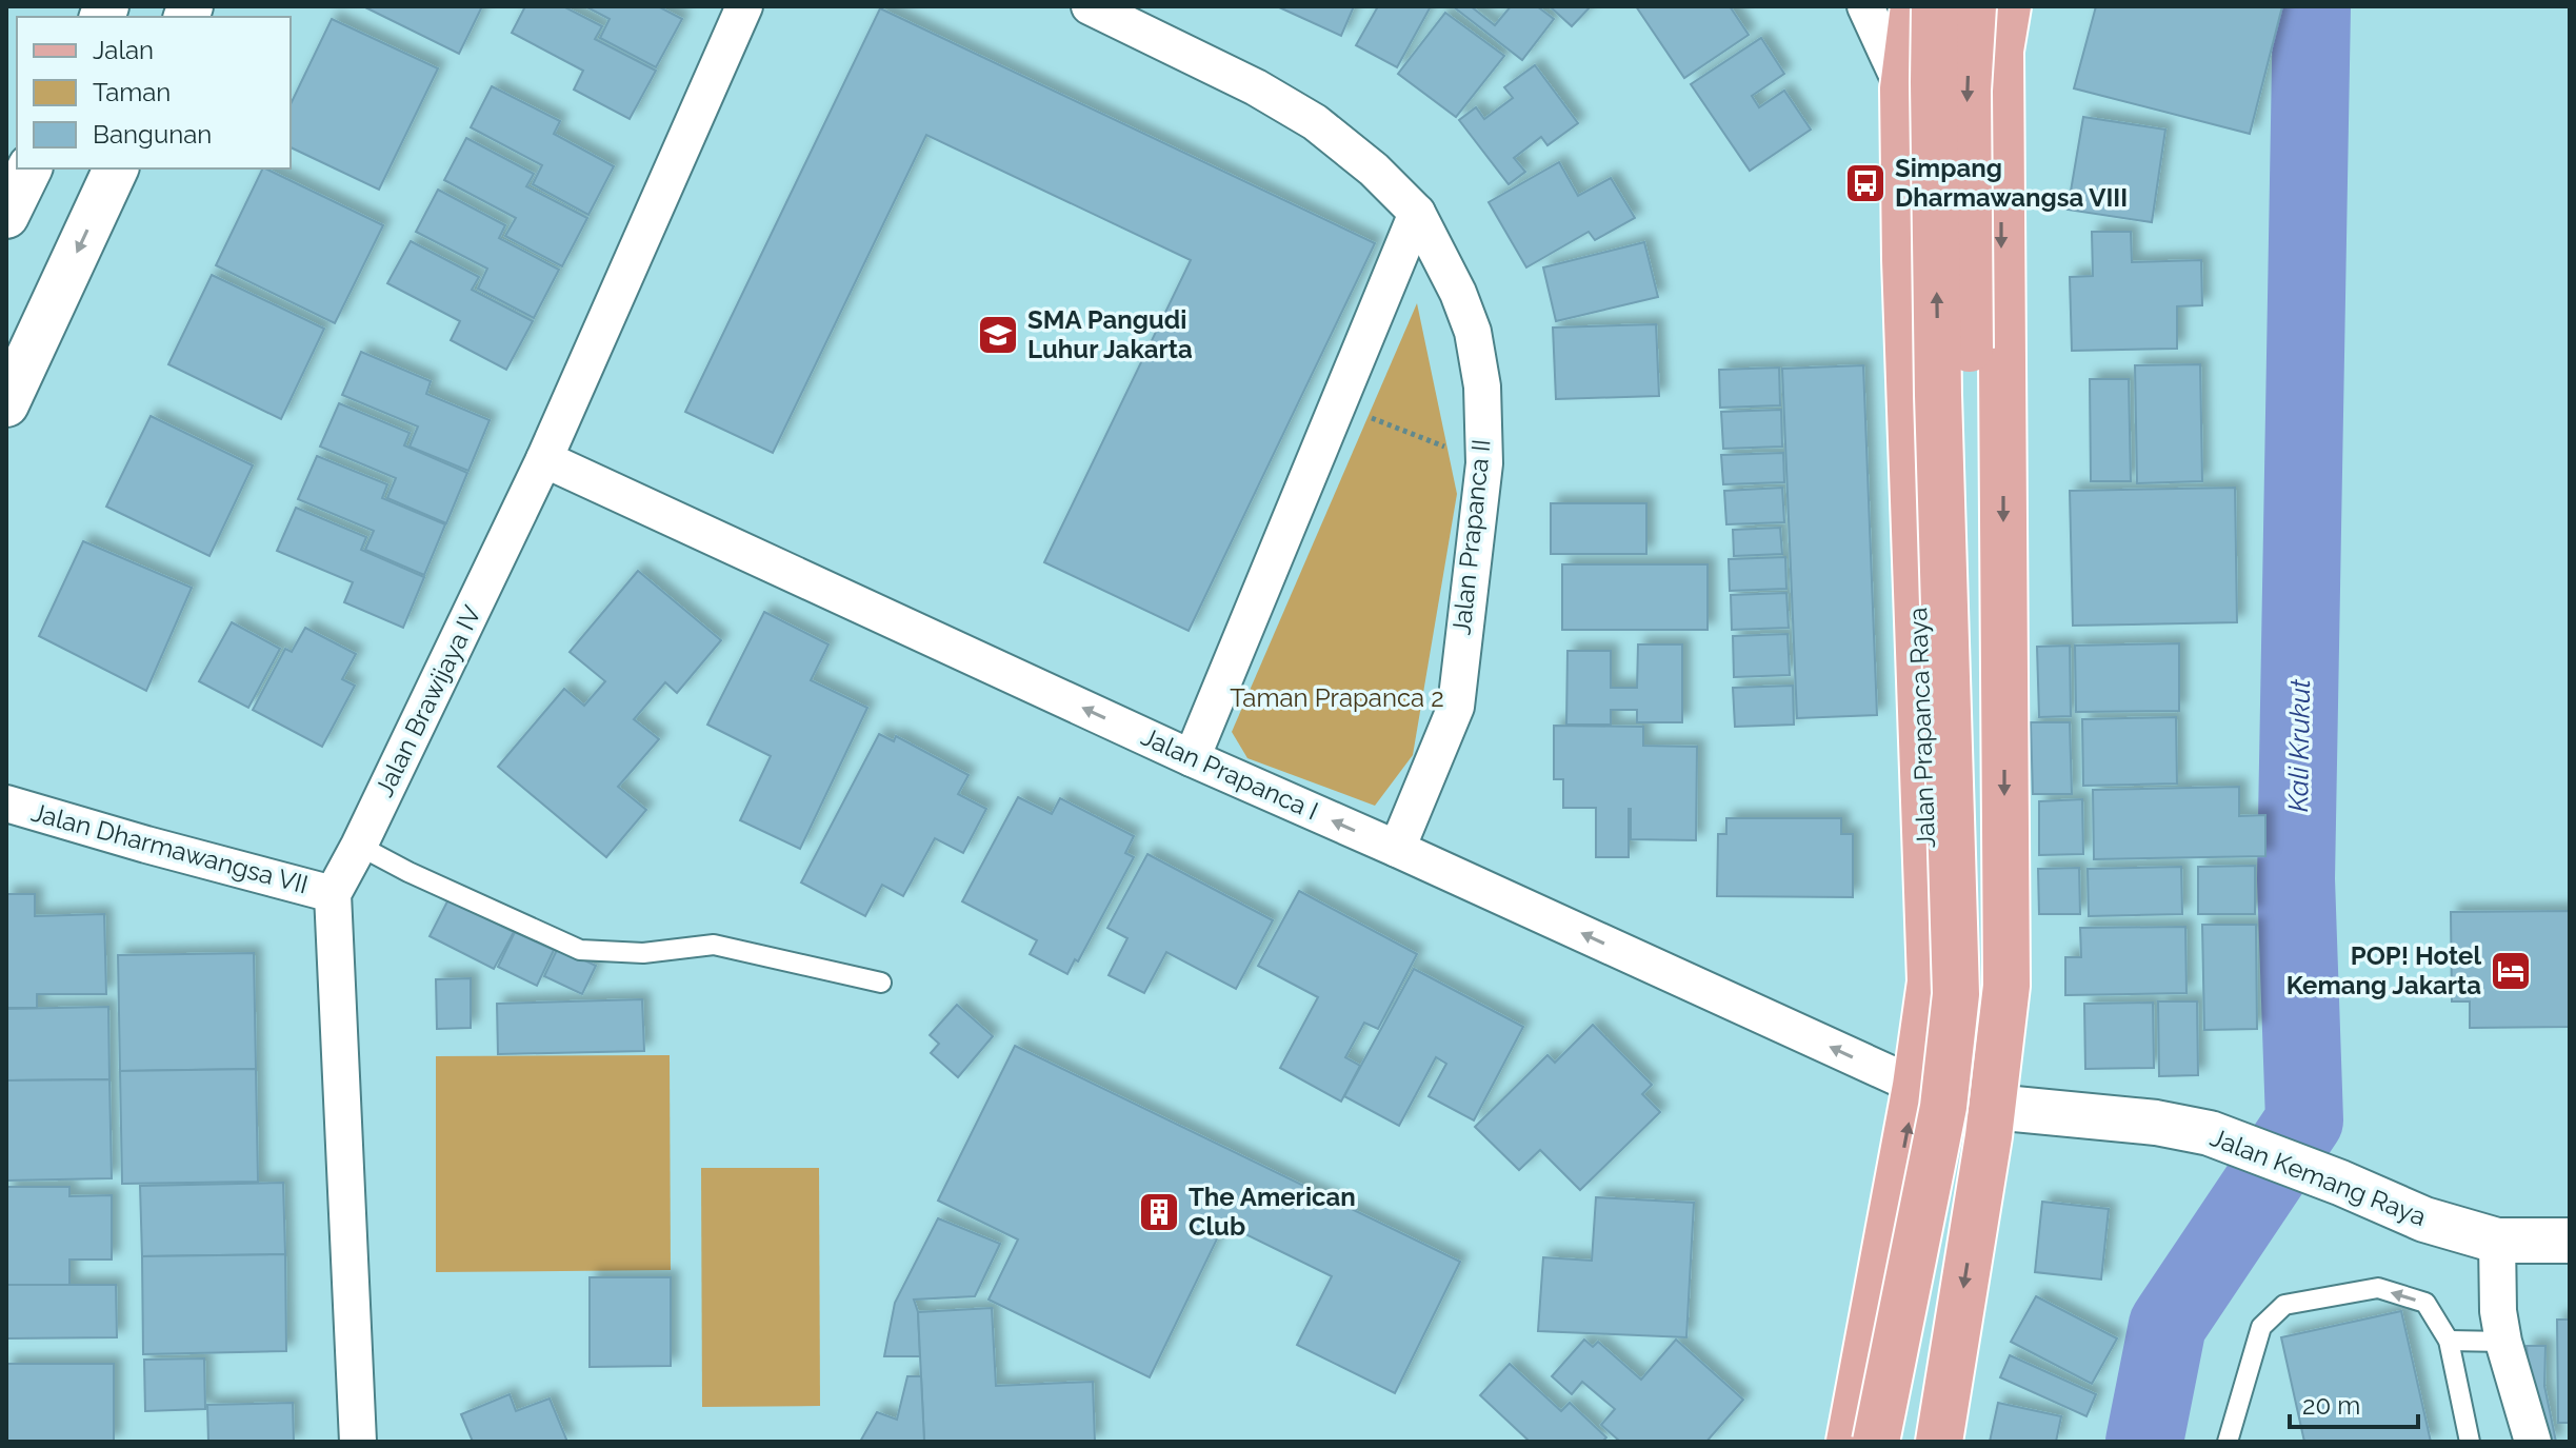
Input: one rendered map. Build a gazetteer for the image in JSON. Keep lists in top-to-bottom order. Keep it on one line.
{"streets":{"main road":["Jalan Prapanca Raya"],"street":["Jalan Prapanca II","Jalan Brawijaya IV","Jalan Prapanca I","Jalan Dharmawangsa VII","Jalan Kemang Raya"]},"crossings":[["Jalan Prapanca II","Jalan Prapanca I"],["Jalan Brawijaya IV","Jalan Prapanca I"],["Jalan Brawijaya IV","Jalan Dharmawangsa VII"],["Jalan Prapanca Raya","Jalan Prapanca I"],["Jalan Prapanca Raya","Jalan Kemang Raya"],["Jalan Prapanca I","Jalan Kemang Raya"]],"one_way":["Jalan Prapanca I"],"water":["Kali Krukut"],"parks":["Taman Prapanca 2"],"places":{"bus stop":["Simpang Dharmawangsa VIII"],"school or university":["SMA Pangudi Luhur Jakarta"],"hotel":["POP! Hotel Kemang Jakarta"],"building":["The American Club"]},"legend":["Jalan","Taman","Bangunan"],"scale_bar":"20 m"}
